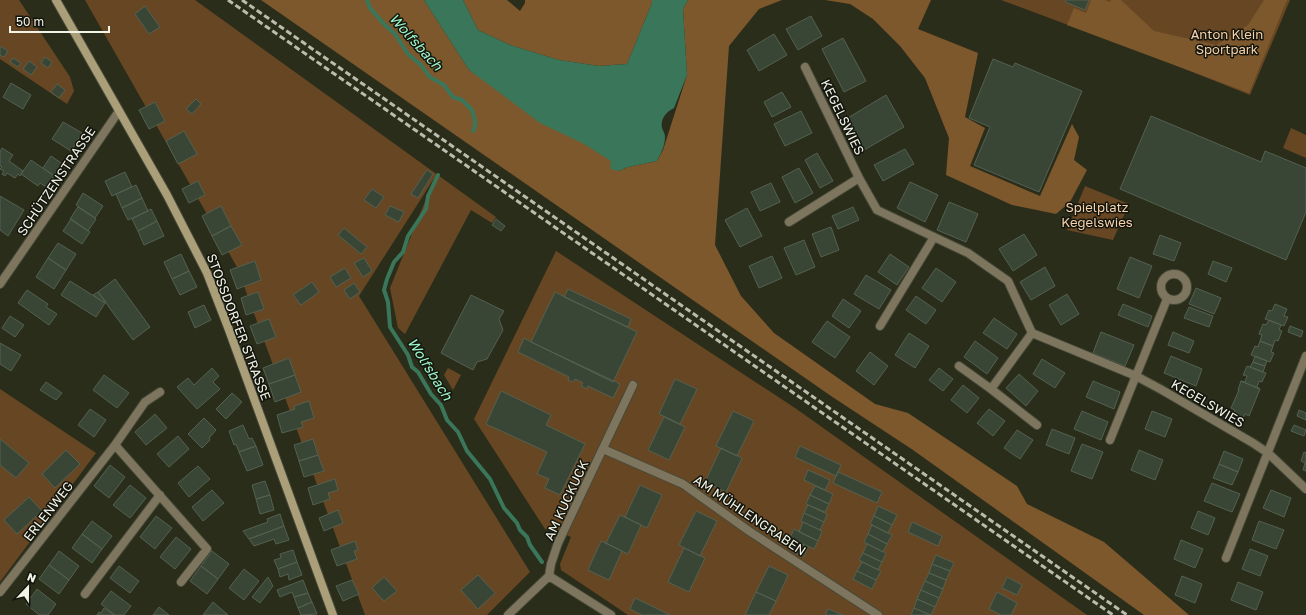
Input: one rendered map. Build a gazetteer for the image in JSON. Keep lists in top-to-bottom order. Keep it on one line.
{"streets":{"main road":["STOSSDORFER STRASSE"],"street":["KEGELSWIES","SCHÜTZENSTRASSE","AM KUCKUCK","ERLENWEG","AM MÜHLENGRABEN"]},"crossings":[["SCHÜTZENSTRASSE","STOSSDORFER STRASSE"],["AM KUCKUCK","AM MÜHLENGRABEN"]],"water":["Wolfsbach"],"parks":["Anton Klein Sportpark","Spielplatz Kegelswies"],"scale_bar":"50 m","north":"top"}
